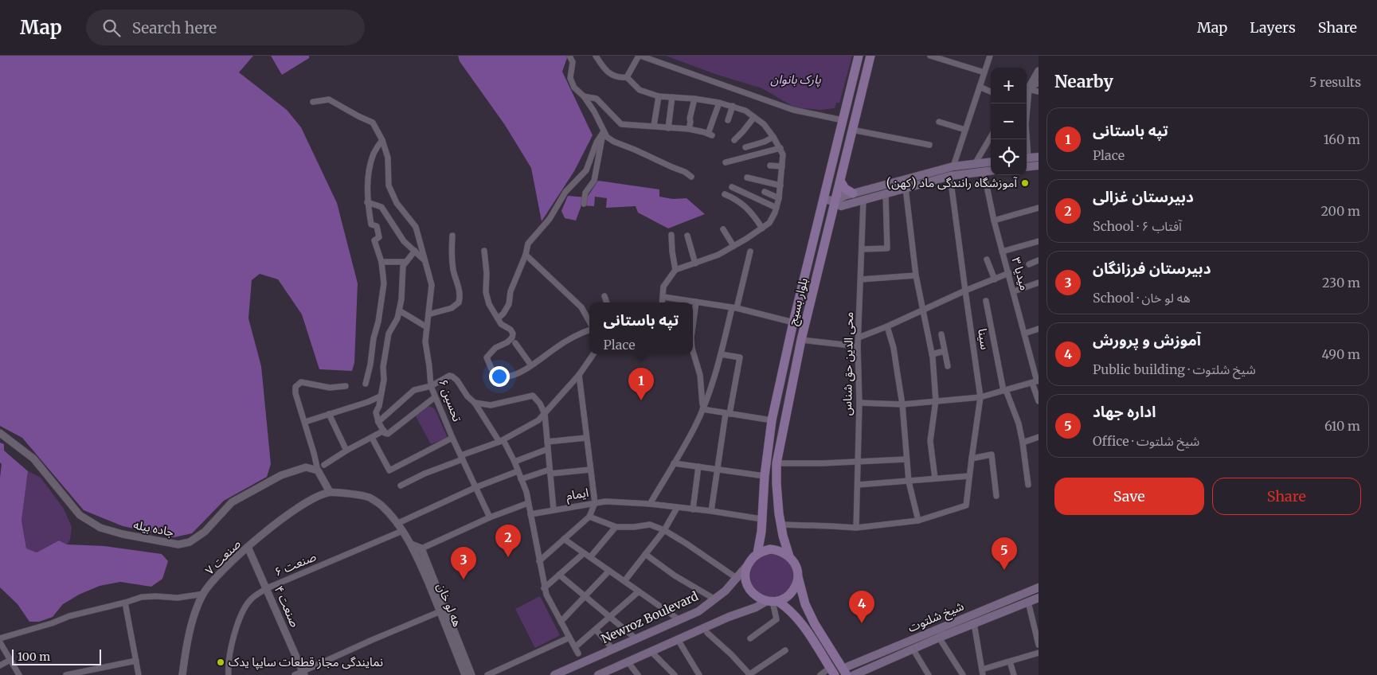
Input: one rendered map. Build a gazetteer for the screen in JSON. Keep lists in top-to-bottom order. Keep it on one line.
{"streets":{"main road":["بلوار بسیج","شیخ شلتوت","Newroz Boulevard"],"street":["میدیا ۳","سینا","محی الدین حق شناس","تحسین ۶","ایمام","جاده بیله","صنعت ۷","صنعت ۶","هه لو خان","صنعت ۴"]},"crossings":[["بلوار بسیج","ایمام"],["بلوار بسیج","Newroz Boulevard"],["صنعت ۷","صنعت ۴"],["صنعت ۶","صنعت ۴"]],"parks":["پارک بانوان"],"places":["آموزشگاه رانندگی ماد (کهن)","نمایندگی مجاز قطعات سایپا یدک"],"scale_bar":"100 m","page":{"header":"Map","search":"Search here","nav":["Map","Layers","Share"],"heading":["Nearby","5 results"],"map_buttons":["+","−"],"list":[{"mark":"1","name":"تپه باستانی","note":"Place","value":"160 m"},{"mark":"2","name":"دبیرستان غزالی","note":"School · آفتاب ۶","value":"200 m"},{"mark":"3","name":"دبیرستان فرزانگان","note":"School · هه لو خان","value":"230 m"},{"mark":"4","name":"آموزش و پرورش","note":"Public building · شیخ شلتوت","value":"490 m"},{"mark":"5","name":"اداره جهاد","note":"Office · شیخ شلتوت","value":"610 m"}],"popup":["تپه باستانی","Place"],"pins":["1","2","5","3","4"],"buttons":["Save","Share"],"scale":"100 m"}}
